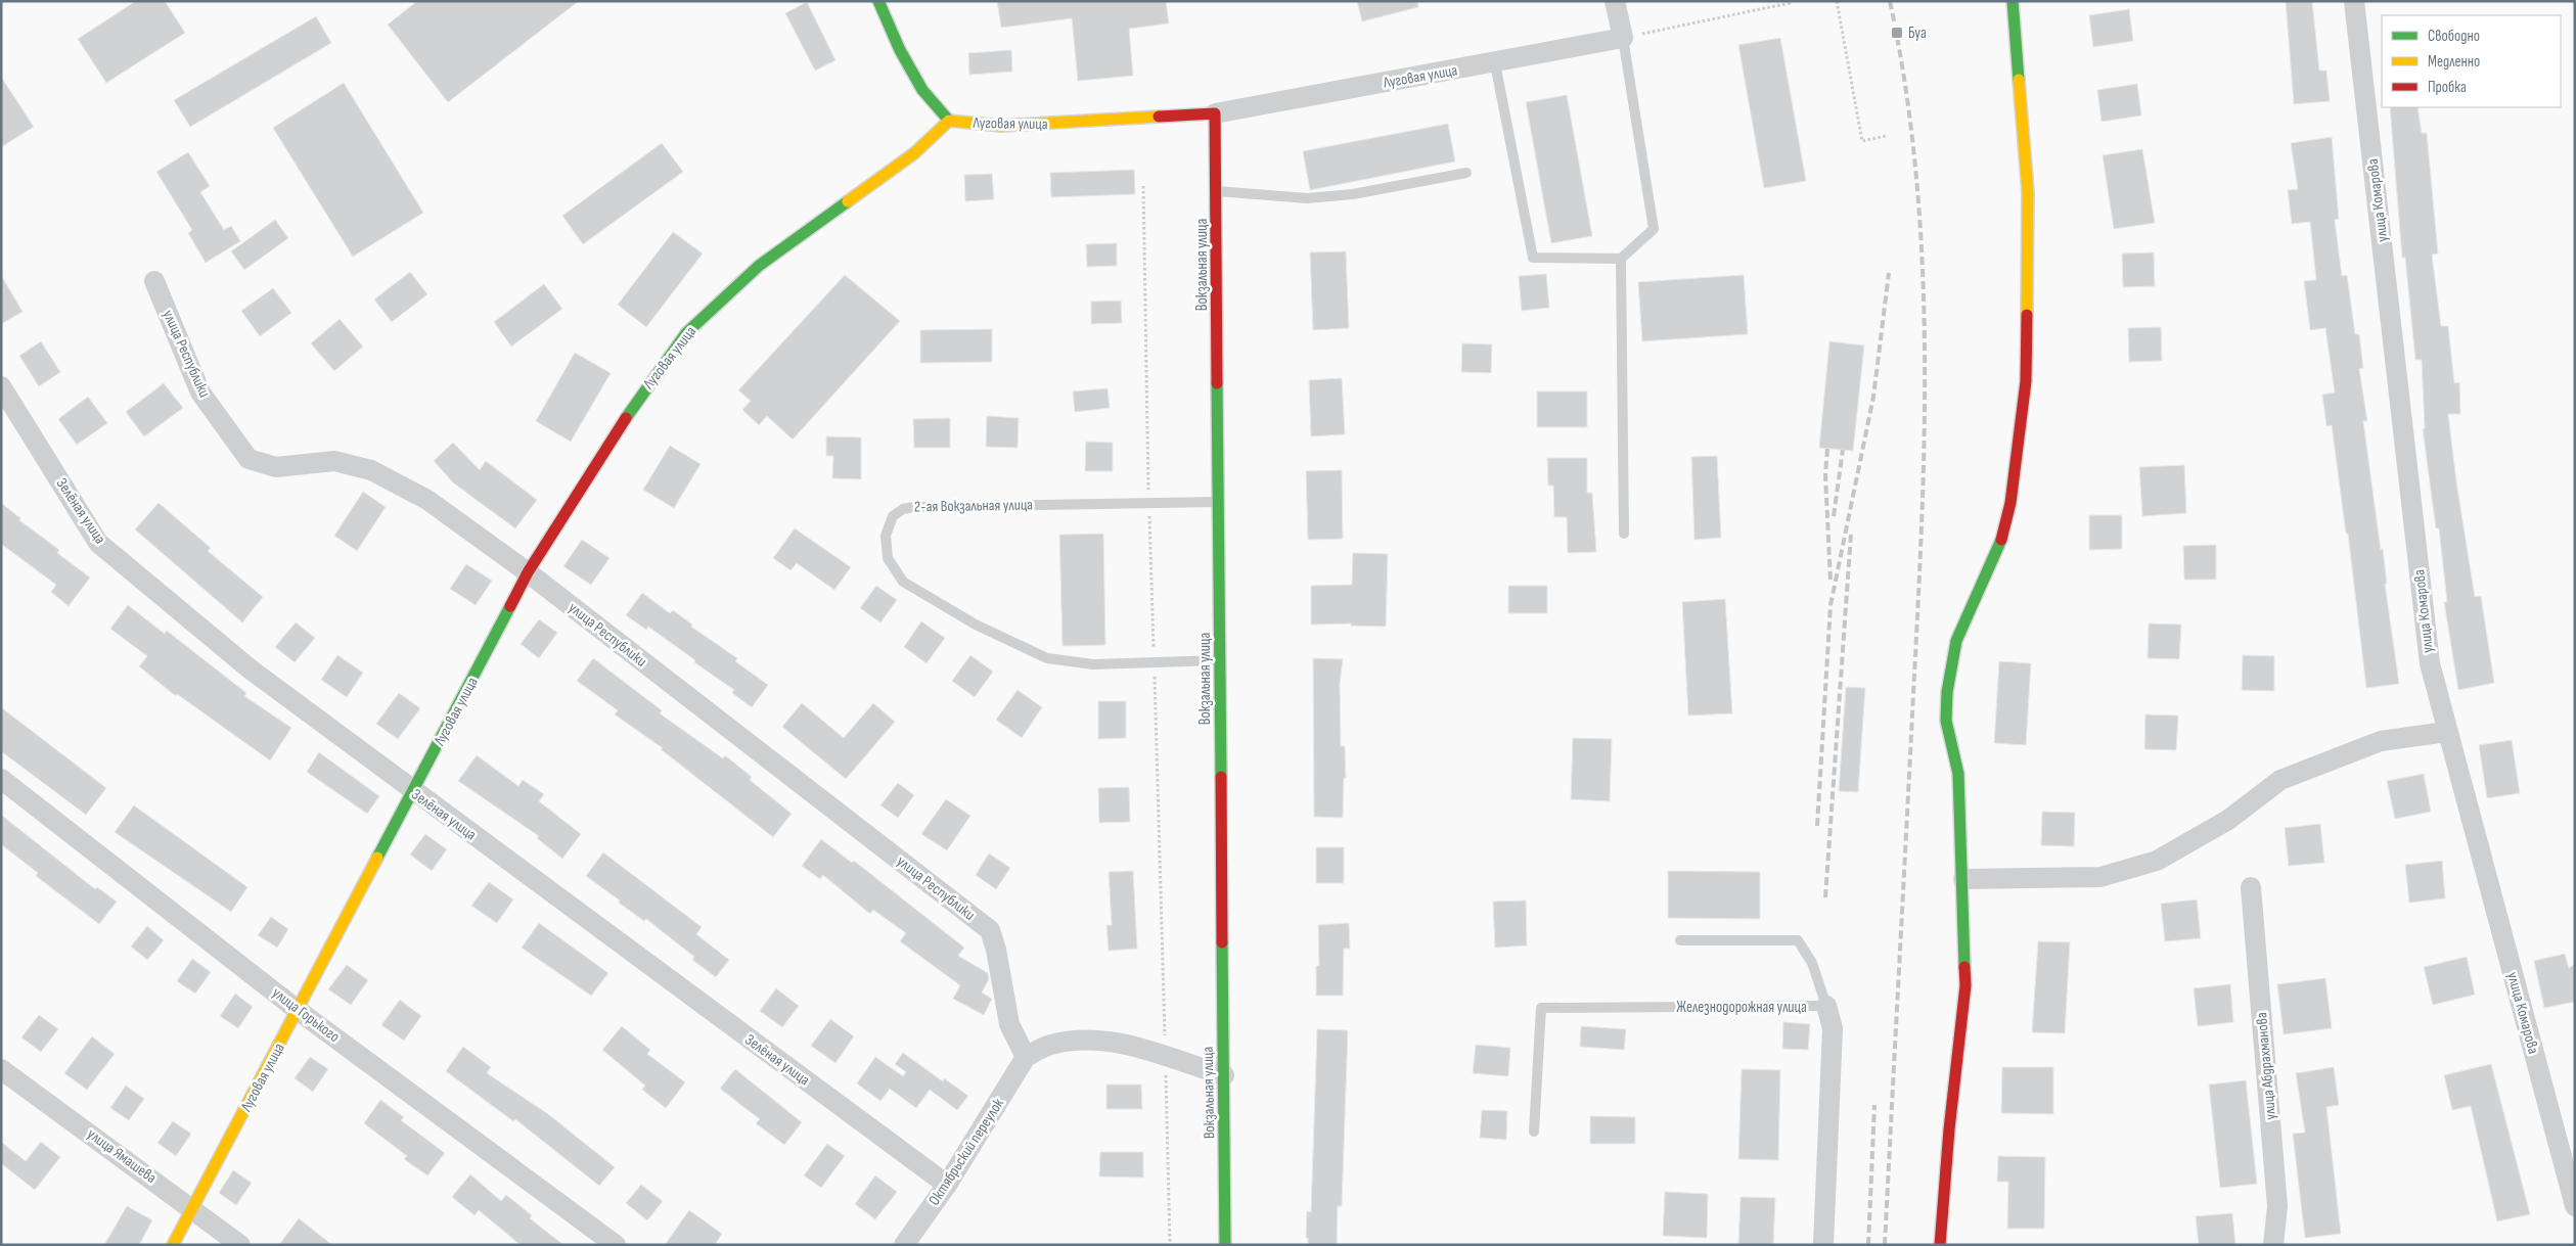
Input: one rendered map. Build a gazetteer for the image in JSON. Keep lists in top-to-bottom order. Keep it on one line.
{"streets":{"street":["Луговая улица","улица Комарова","Вокзальная улица","улица Республики","Зелёная улица","Железнодорожная улица","улица Горького","улица Абдрахманова","Октябрьский переулок","улица Ямашева"],"lane":["2-ая Вокзальная улица"]},"crossings":[["Луговая улица","Вокзальная улица"],["Луговая улица","улица Республики"],["Луговая улица","Зелёная улица"],["Луговая улица","улица Горького"],["Луговая улица","улица Ямашева"],["Вокзальная улица","2-ая Вокзальная улица"],["улица Республики","Октябрьский переулок"],["Зелёная улица","Октябрьский переулок"]],"places":{"transit":["Буа"]},"legend":["Свободно","Медленно","Пробка"]}
